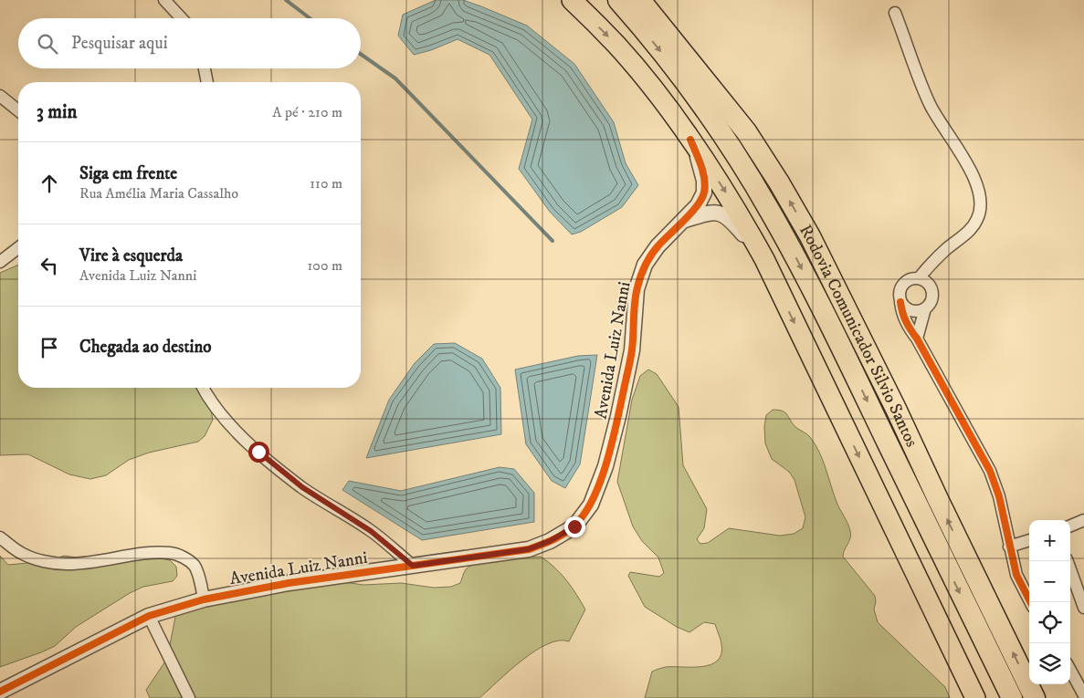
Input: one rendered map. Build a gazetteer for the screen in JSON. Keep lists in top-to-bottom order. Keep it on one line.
{"streets":{"highway":["Rodovia Comunicador Silvio Santos"],"street":["Avenida Luiz Nanni"]},"page":{"search":"Pesquisar aqui","heading":["3 min","A pé · 210 m"],"list":[["Siga em frente","Rua Amélia Maria Cassalho","110 m"],["Vire à esquerda","Avenida Luiz Nanni","100 m"],"Chegada ao destino"],"map_buttons":["+","−"]}}
